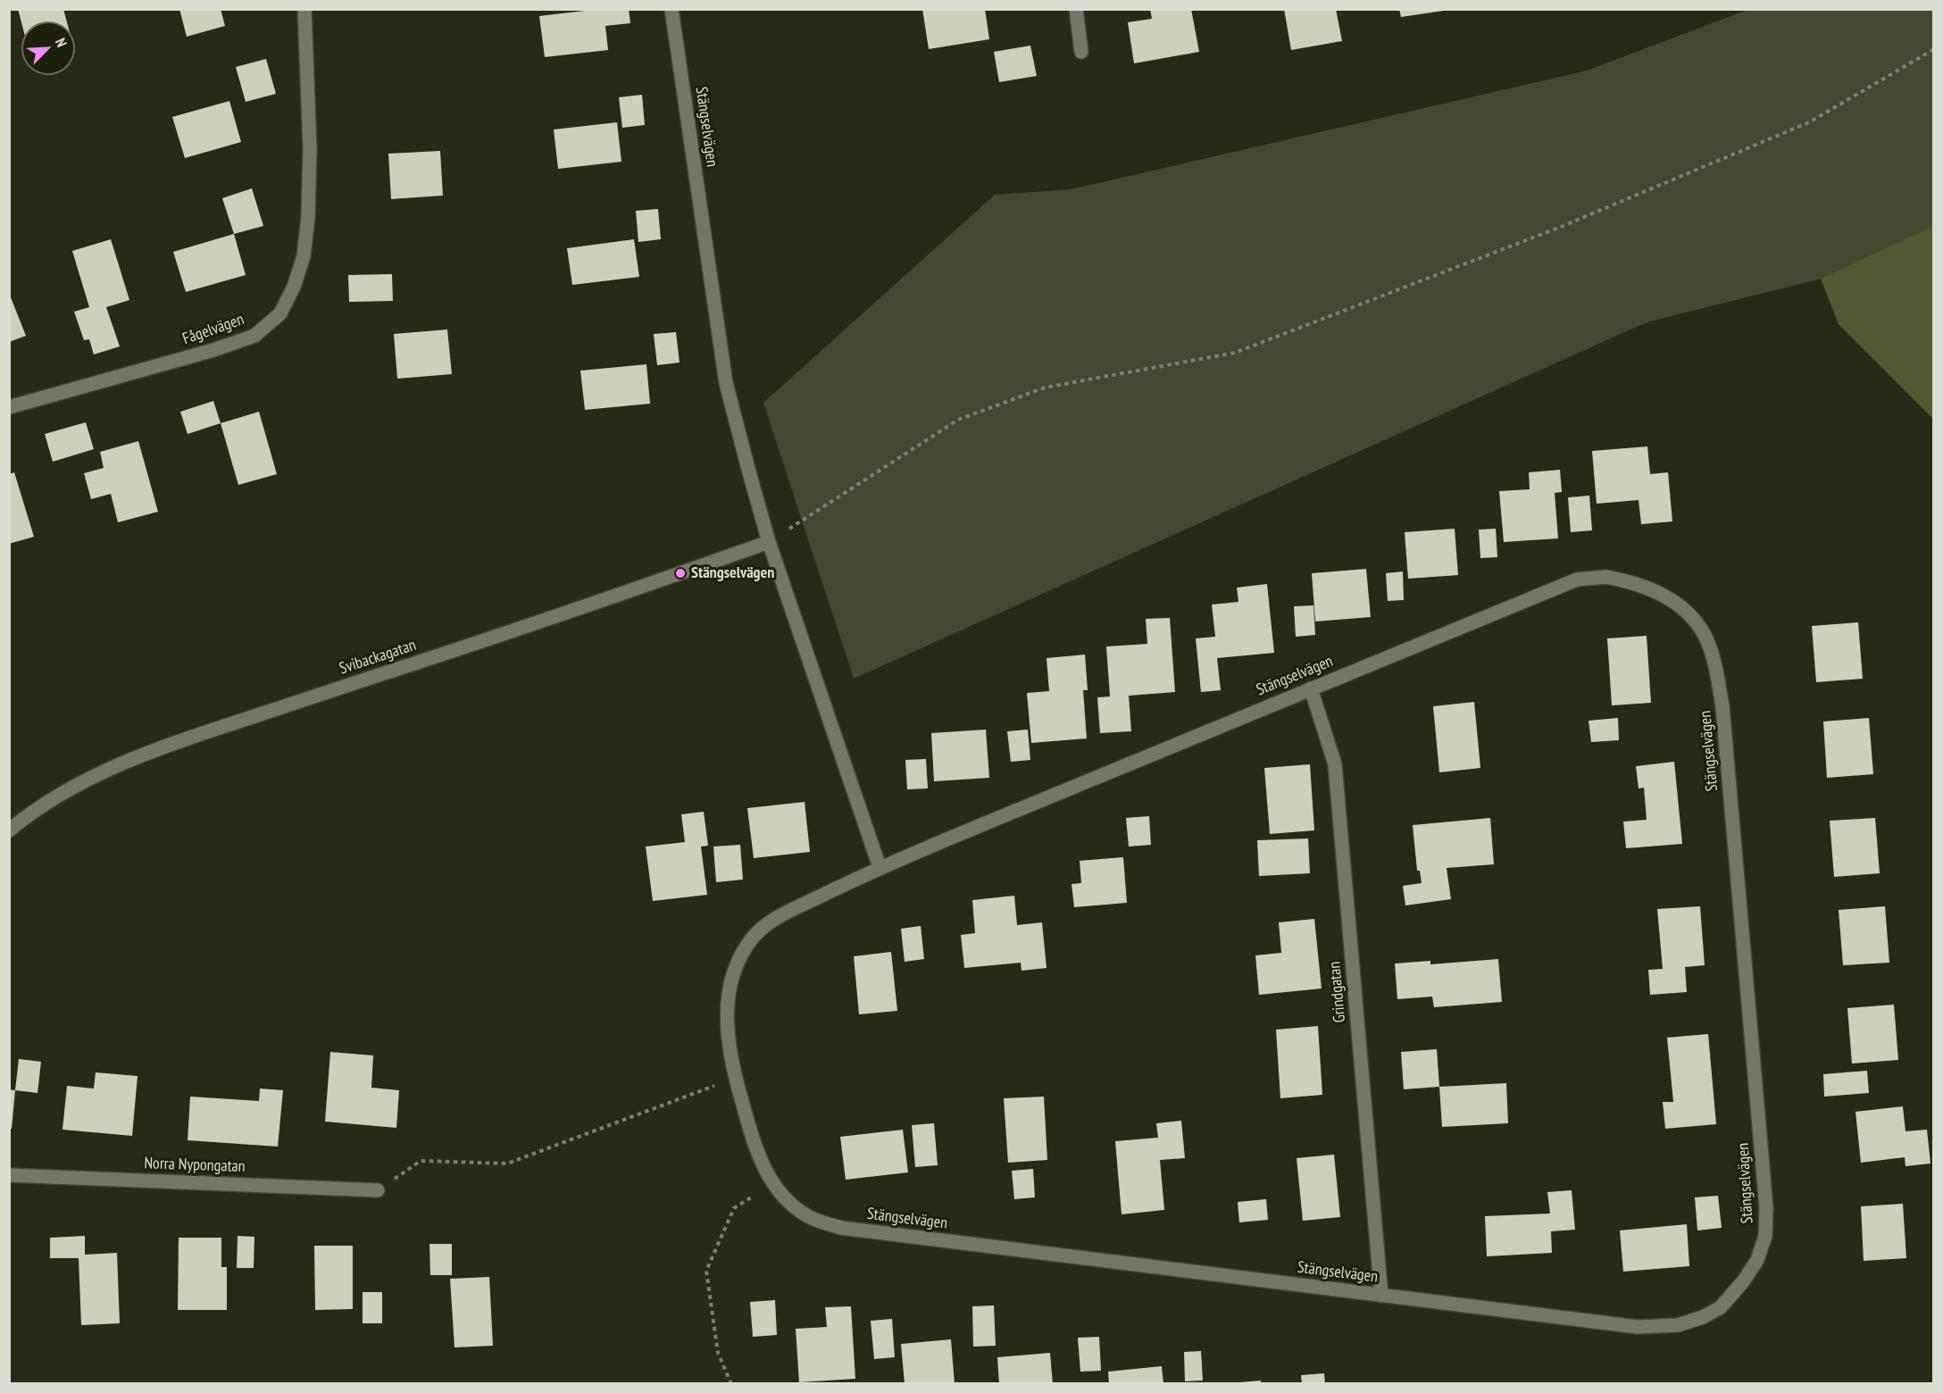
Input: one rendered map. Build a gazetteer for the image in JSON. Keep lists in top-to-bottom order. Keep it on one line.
{"streets":{"street":["Stängselvägen","Fågelvägen","Svibackagatan","Grindgatan","Norra Nypongatan"]},"crossings":[["Stängselvägen","Svibackagatan"],["Stängselvägen","Grindgatan"]],"places":["Stängselvägen"],"north":"top right"}
